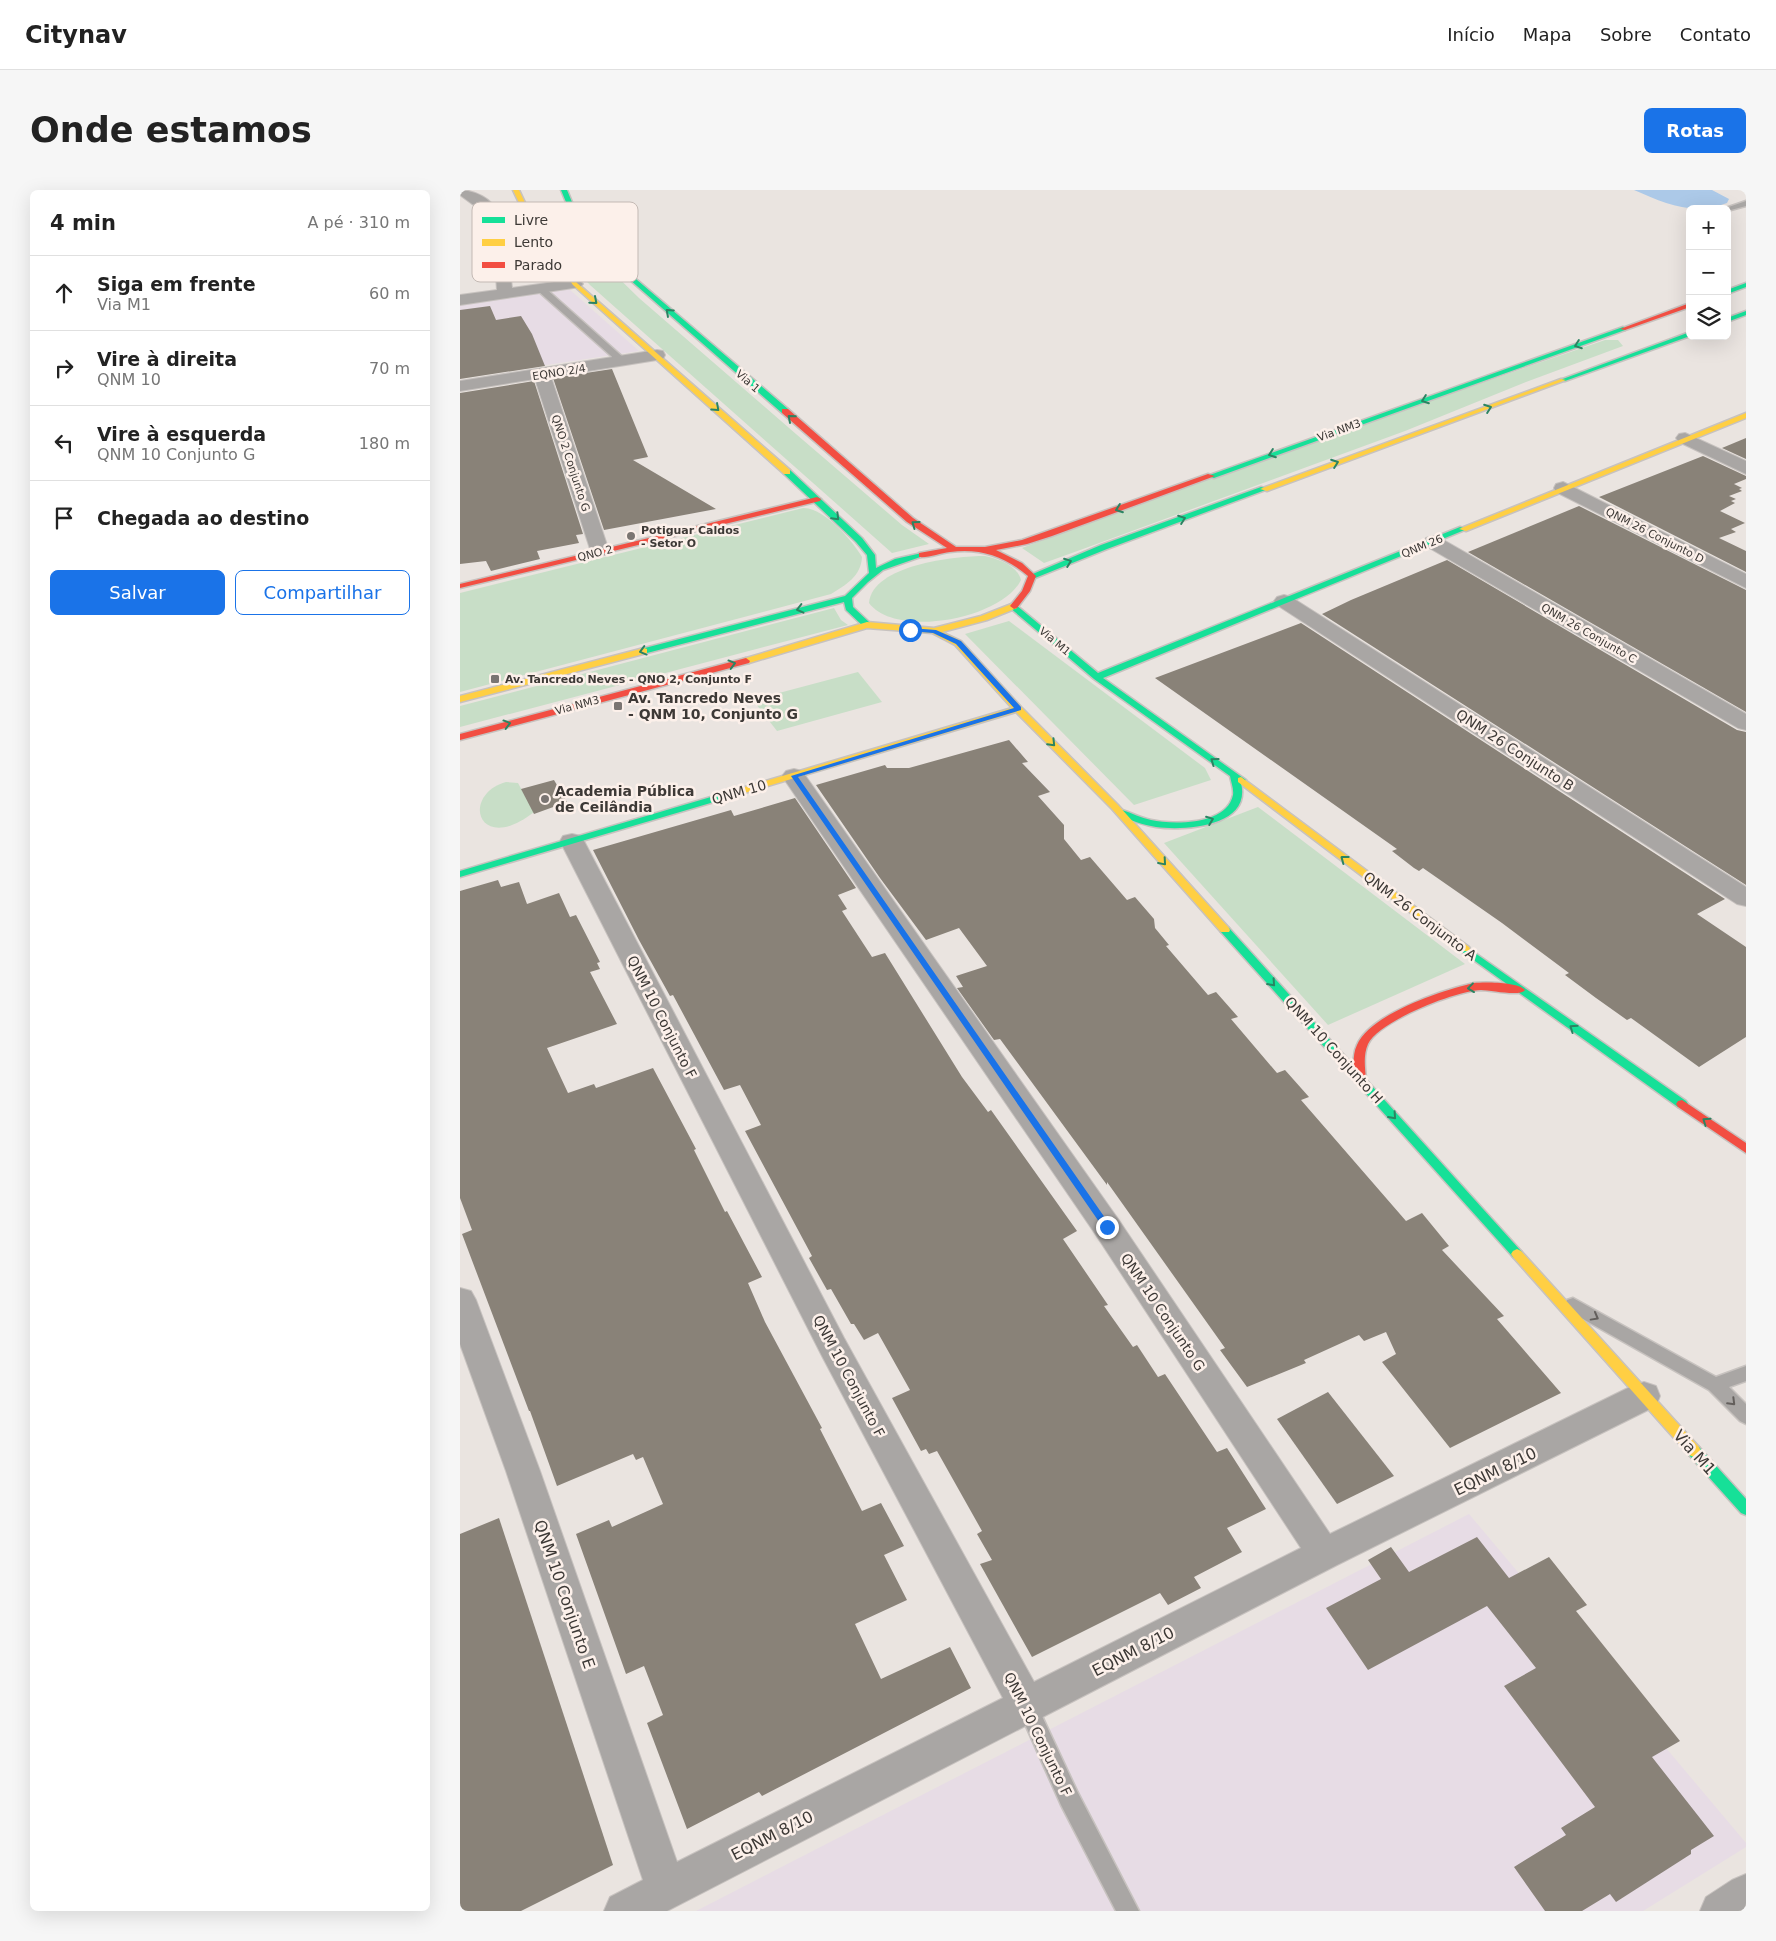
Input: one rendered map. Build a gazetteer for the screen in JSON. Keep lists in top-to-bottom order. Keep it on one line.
{"streets":{"main road":["Via 1","Via NM3","QNM 26","QNO 2","Via M1","QNM 10","QNM 26 Conjunto A","QNM 10 Conjunto H"],"street":["EQNO 2/4","QNO 2 Conjunto G","QNM 26 Conjunto D","QNM 26 Conjunto C","QNM 26 Conjunto B","QNM 10 Conjunto F","QNM 10 Conjunto G","EQNM 8/10","QNM 10 Conjunto E"]},"crossings":[["EQNO 2/4","QNO 2 Conjunto G"],["QNO 2 Conjunto G","QNO 2"],["QNM 26 Conjunto D","QNM 26"],["QNM 26","QNM 26 Conjunto C"],["QNM 26","Via M1"],["QNM 26","QNM 26 Conjunto B"],["QNM 26","QNM 26 Conjunto A"],["Via M1","QNM 26 Conjunto A"],["Via M1","QNM 10 Conjunto H"],["Via M1","EQNM 8/10"],["QNM 10","QNM 10 Conjunto F"],["QNM 10","QNM 10 Conjunto H"],["QNM 10","QNM 10 Conjunto G"],["QNM 10 Conjunto F","EQNM 8/10"],["QNM 10 Conjunto H","EQNM 8/10"],["QNM 10 Conjunto G","EQNM 8/10"],["EQNM 8/10","QNM 10 Conjunto E"]],"one_way":["QNM 26 Conjunto A","QNM 10 Conjunto H"],"places":{"other":["Potiguar Caldos - Setor O","Academia Pública de Ceilândia"],"transit":["Av. Tancredo Neves - QNO 2, Conjunto F","Av. Tancredo Neves - QNM 10, Conjunto G"]},"legend":["Livre","Lento","Parado"],"page":{"header":"Citynav","nav":["Início","Mapa","Sobre","Contato"],"buttons":["Rotas",["Salvar","Compartilhar"]],"title":"Onde estamos","heading":["4 min","A pé · 310 m"],"map_buttons":["+","−"],"list":[["Siga em frente","Via M1","60 m"],["Vire à direita","QNM 10","70 m"],["Vire à esquerda","QNM 10 Conjunto G","180 m"],"Chegada ao destino"]}}
